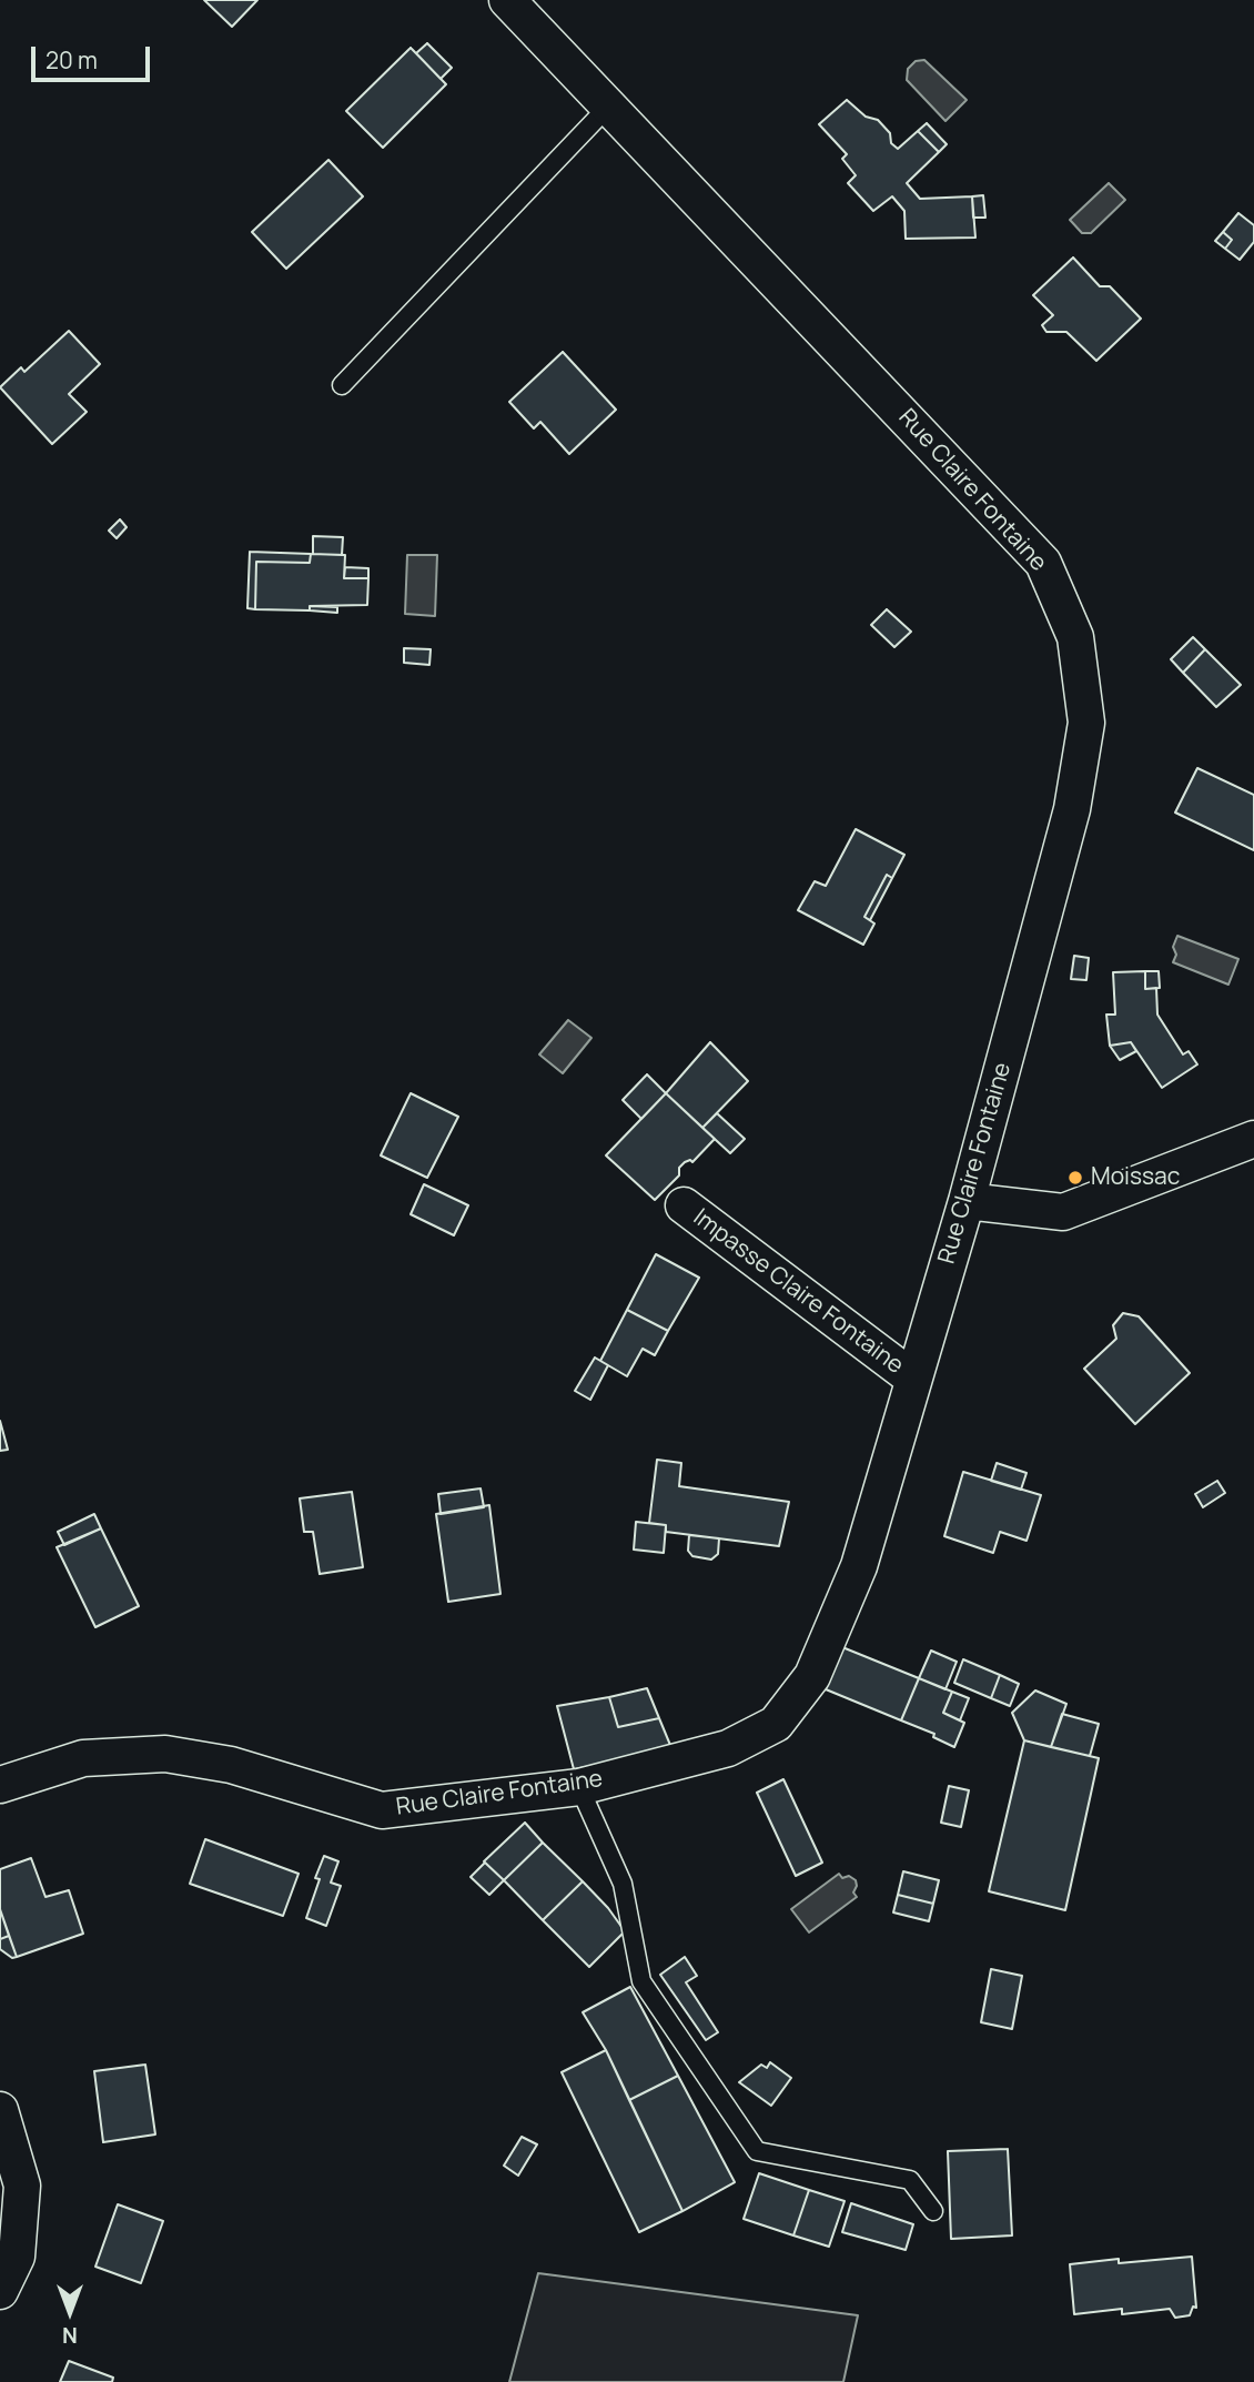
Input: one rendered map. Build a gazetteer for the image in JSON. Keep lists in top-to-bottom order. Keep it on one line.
{"streets":{"street":["Rue Claire Fontaine","Impasse Claire Fontaine"]},"crossings":[["Rue Claire Fontaine","Impasse Claire Fontaine"]],"places":["Moissac"],"scale_bar":"20 m","north":"bottom"}
